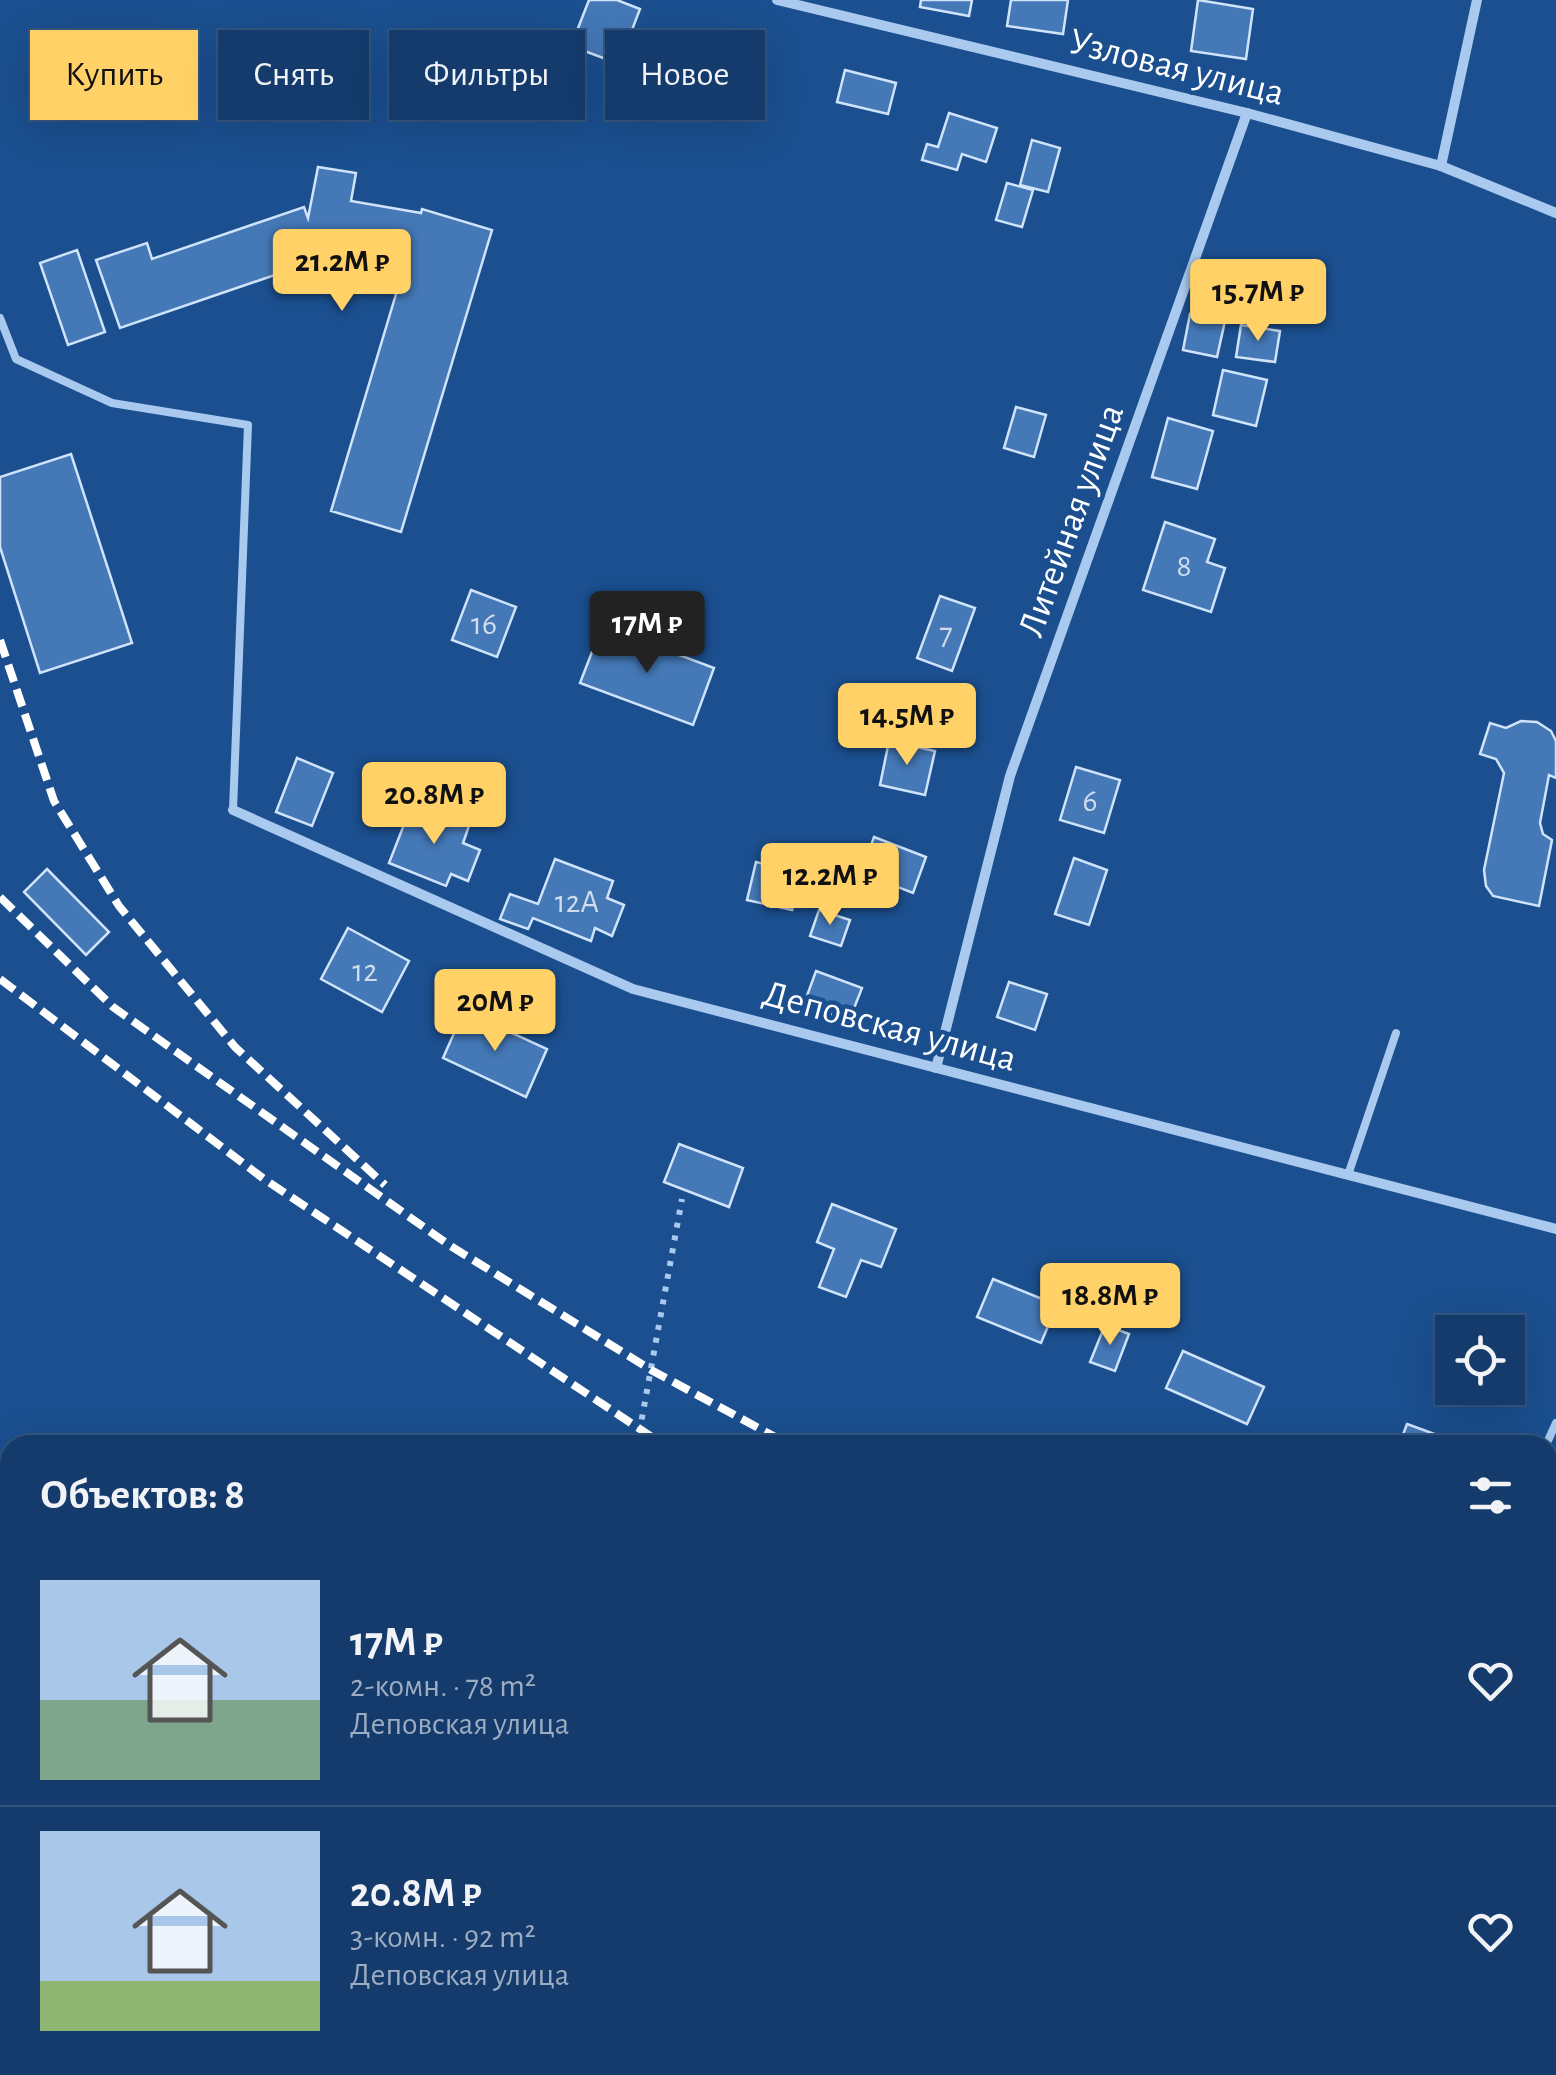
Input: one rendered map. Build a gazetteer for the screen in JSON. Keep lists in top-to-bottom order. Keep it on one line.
{"streets":{"street":["Узловая улица","Литейная улица","Деповская улица"]},"crossings":[["Узловая улица","Литейная улица"],["Литейная улица","Деповская улица"]],"house_numbers":["8","16","7","6","12А","12"],"page":{"chip":["Купить","Снять","Фильтры","Новое"],"price":["21.2M ₽","15.7M ₽","17M ₽","14.5M ₽","20.8M ₽","12.2M ₽","20M ₽","18.8M ₽"],"heading":"Объектов: 8","list":[{"name":"17M ₽","note":"2-комн. · 78 m² · Деповская улица"},{"name":"20.8M ₽","note":"3-комн. · 92 m² · Деповская улица"}]}}
